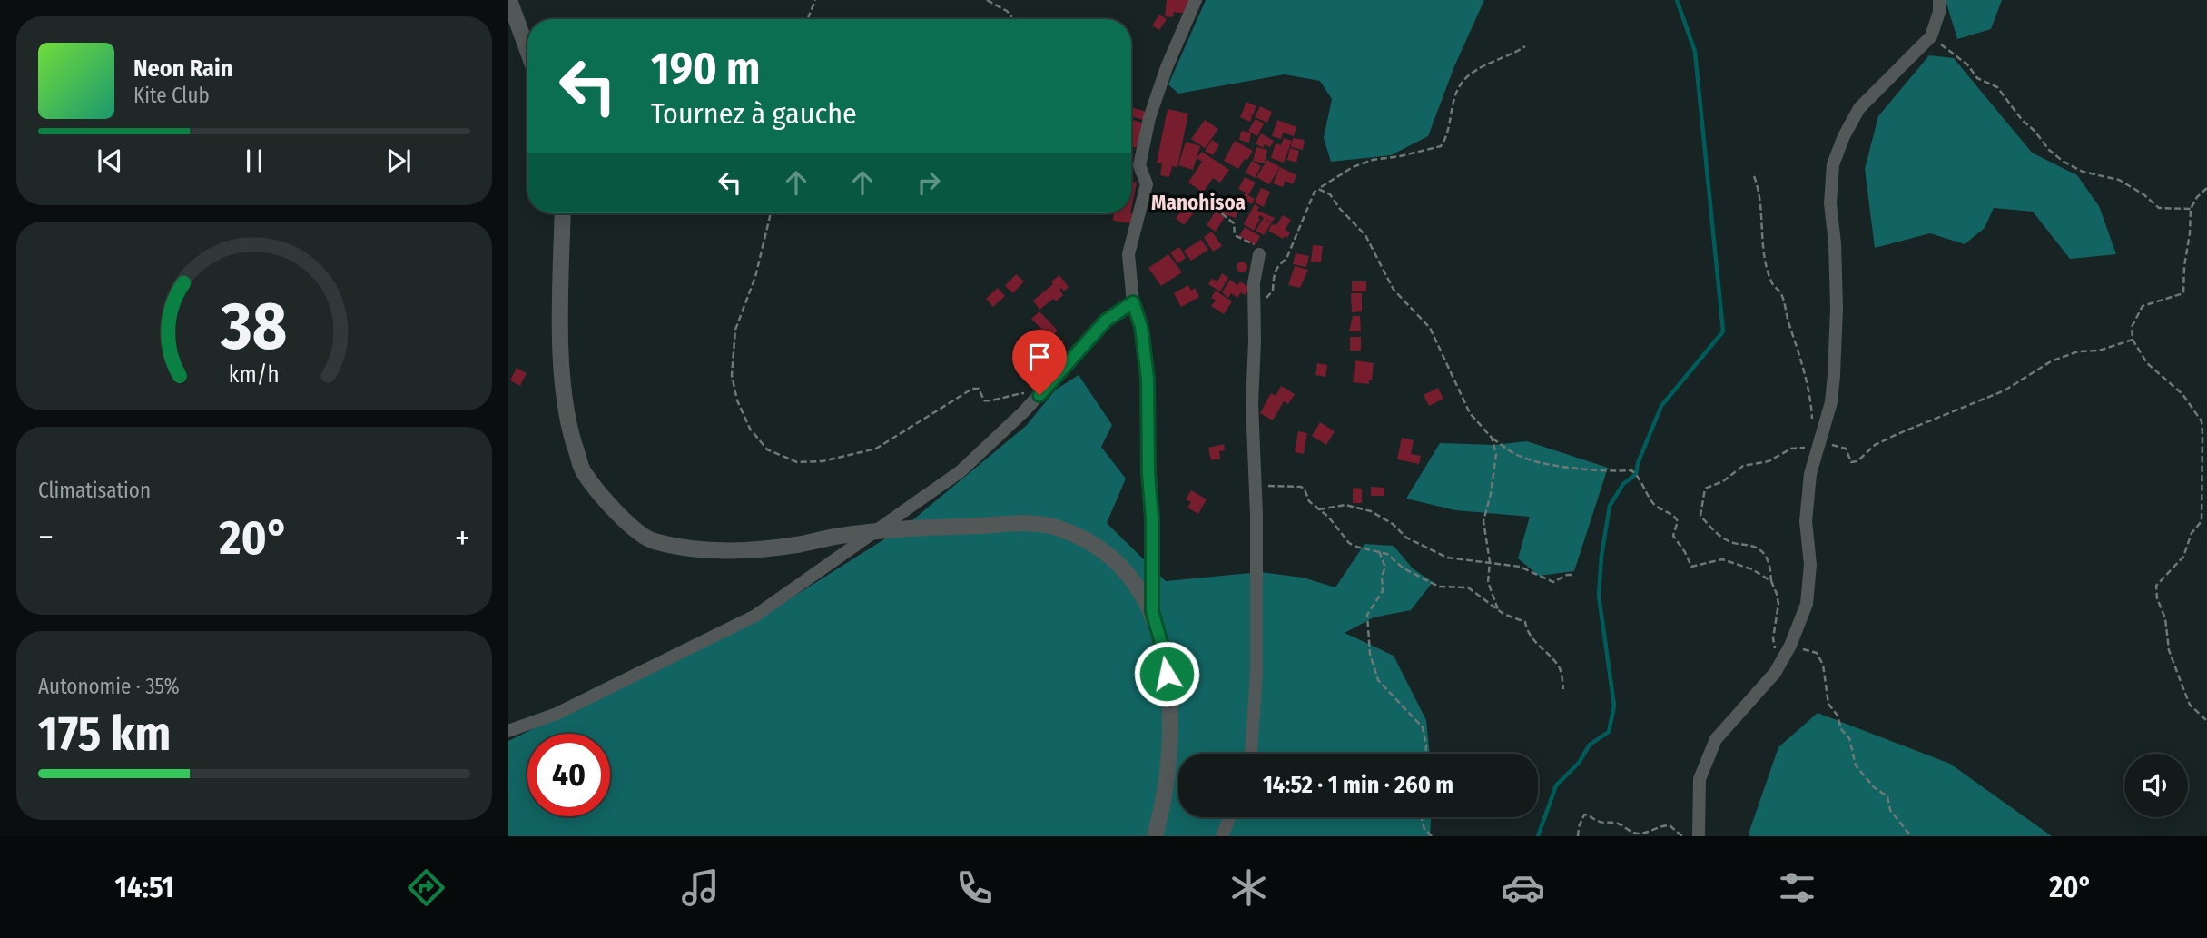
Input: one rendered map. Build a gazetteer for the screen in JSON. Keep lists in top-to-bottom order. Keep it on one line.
{"districts":["Manohisoa"],"page":{"turn":["190 m","Tournez à gauche"],"song":["Neon Rain","Kite Club"],"tile":["Climatisation",["Autonomie · 35%","175 km"]],"heat":["−","20°","+"],"limit":"40","trip":"14:52 · 1 min · 260 m","tabs":["14:51","20°"],"gauge":["38","km/h"]}}
